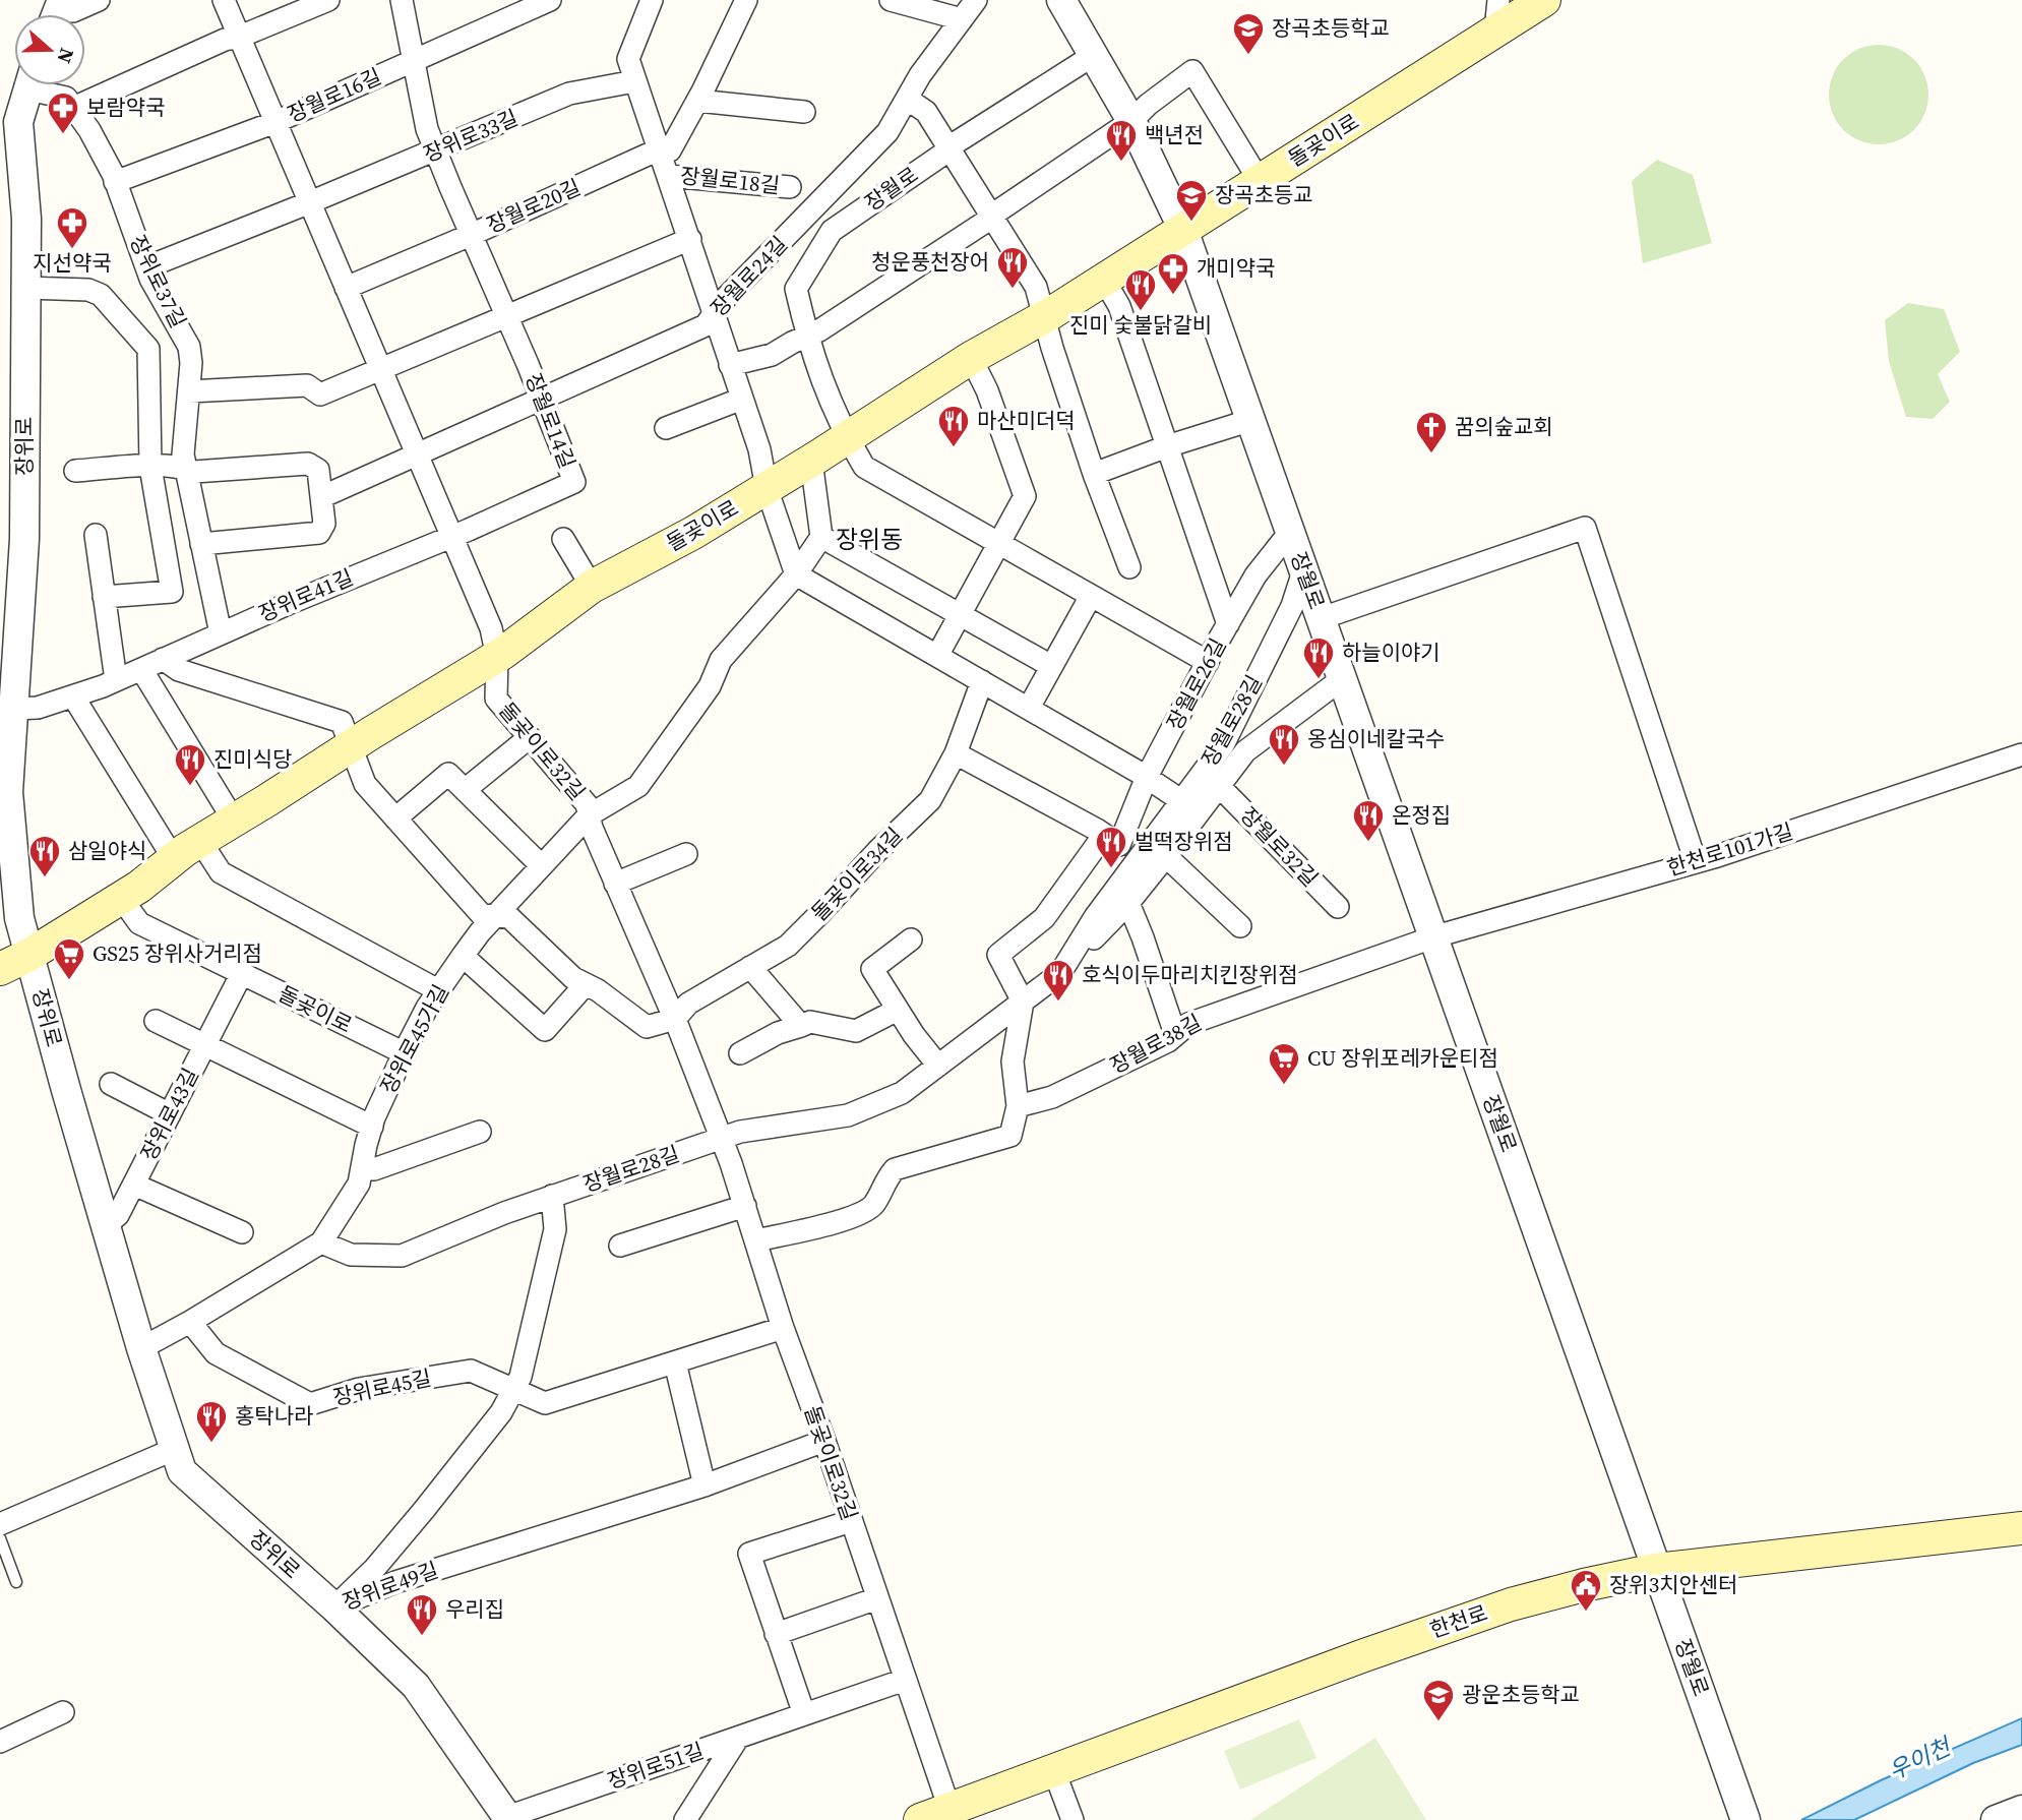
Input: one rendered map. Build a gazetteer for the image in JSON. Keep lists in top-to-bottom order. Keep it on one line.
{"streets":{"main road":["돌곶이로","한천로"],"street":["장월로16길","장위로33길","장월로18길","장월로","장월로20길","장월로24길","장위로37길","장월로14길","장위로","장위로41길","장월로26길","장월로28길","돌곶이로32길","장월로32길","한천로101가길","돌곶이로34길","장위로45가길","장월로38길","장위로43길","장위로45길","장위로49길","장위로51길"]},"crossings":[["장월로16길","장위로37길"],["장월로16길","장월로14길"],["장위로33길","장월로18길"],["장위로33길","장위로37길"],["장위로33길","장월로14길"],["돌곶이로","장월로18길"],["돌곶이로","장월로"],["돌곶이로","장위로"],["돌곶이로","돌곶이로32길"],["돌곶이로","장위로45가길"],["돌곶이로","장위로43길"],["장월로18길","장월로20길"],["장월로18길","장월로24길"],["장월로","장월로26길"],["장월로","장월로28길"],["장월로","장월로32길"],["장월로","한천로101가길"],["장월로","장월로38길"],["장월로","한천로"],["장월로20길","장월로14길"],["장월로24길","장월로14길"],["장위로37길","장위로41길"],["장월로14길","장위로41길"],["장위로","장위로41길"],["장위로","장위로43길"],["장위로","장위로49길"],["장위로","장위로51길"],["장월로26길","장월로28길"],["장월로28길","돌곶이로32길"],["장월로28길","장월로32길"],["장월로28길","장위로45가길"],["장월로28길","장위로49길"],["돌곶이로32길","돌곶이로34길"],["돌곶이로32길","장위로45가길"],["돌곶이로32길","장위로49길"],["돌곶이로32길","한천로"],["돌곶이로32길","장위로51길"],["한천로101가길","장월로38길"],["장위로45길","장위로49길"]],"districts":["장위동"],"water":["우이천"],"places":{"school or university":["장곡초등학교","장곡초등교","광운초등학교"],"pharmacy":["보람약국","지선약국","개미약국"],"restaurant":["백년전","청운풍천장어","진미 숯불닭갈비","마산미더덕","하늘이야기","옹심이네칼국수","진미식당","온정집","벌떡장위점","삼일야식","호식이두마리치킨장위점","홍탁나라","우리집"],"church":["꿈의숲교회"],"supermarket":["GS25 장위사거리점","CU 장위포레카운티점"],"public building":["장위3치안센터"]},"north":"right"}
